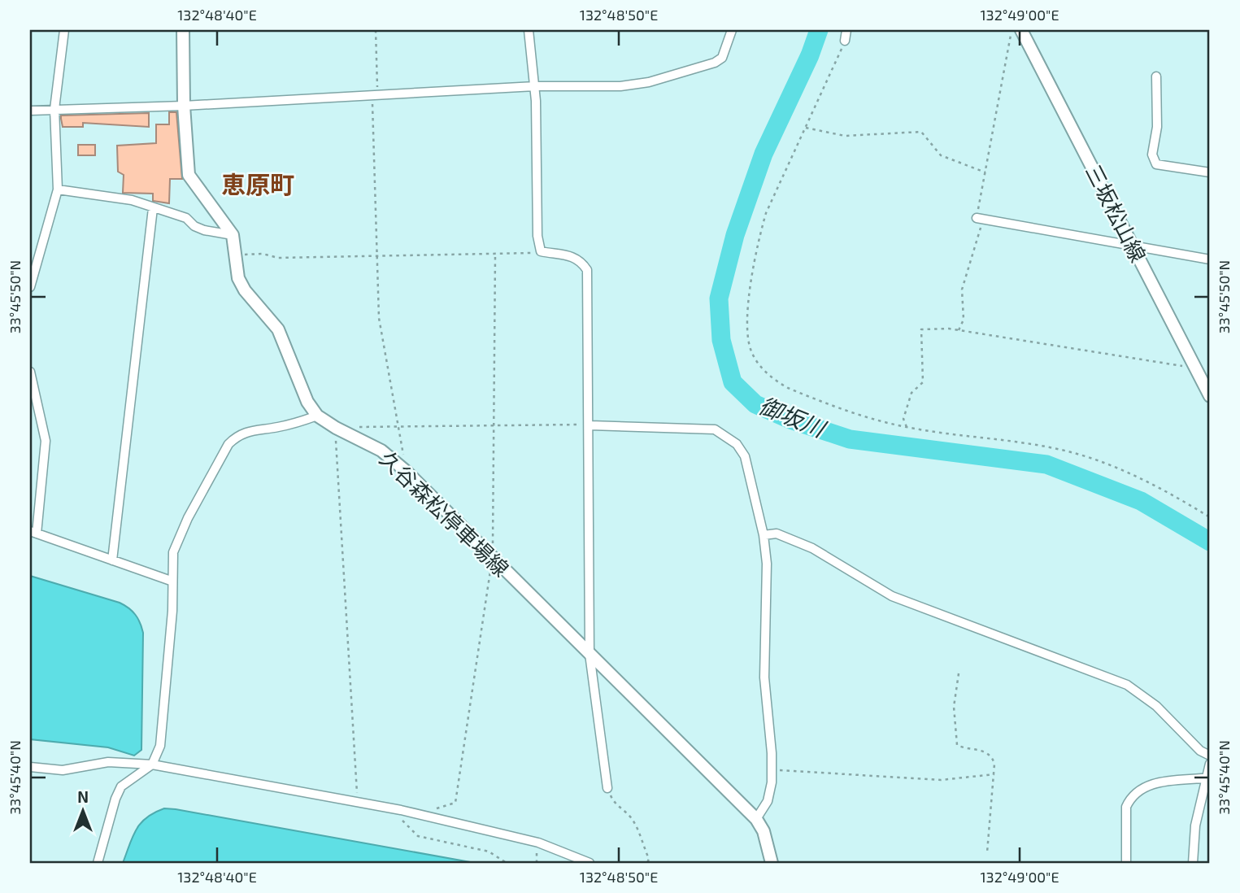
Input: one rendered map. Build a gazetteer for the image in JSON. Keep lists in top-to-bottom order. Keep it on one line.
{"streets":{"main road":["三坂松山線","久谷森松停車場線"]},"districts":["恵原町"],"water":["御坂川"],"north":"top","coordinates":["132°48'40\"E","132°48'50\"E","132°49'00\"E","33°45'50\"N","33°45'40\"N"]}
